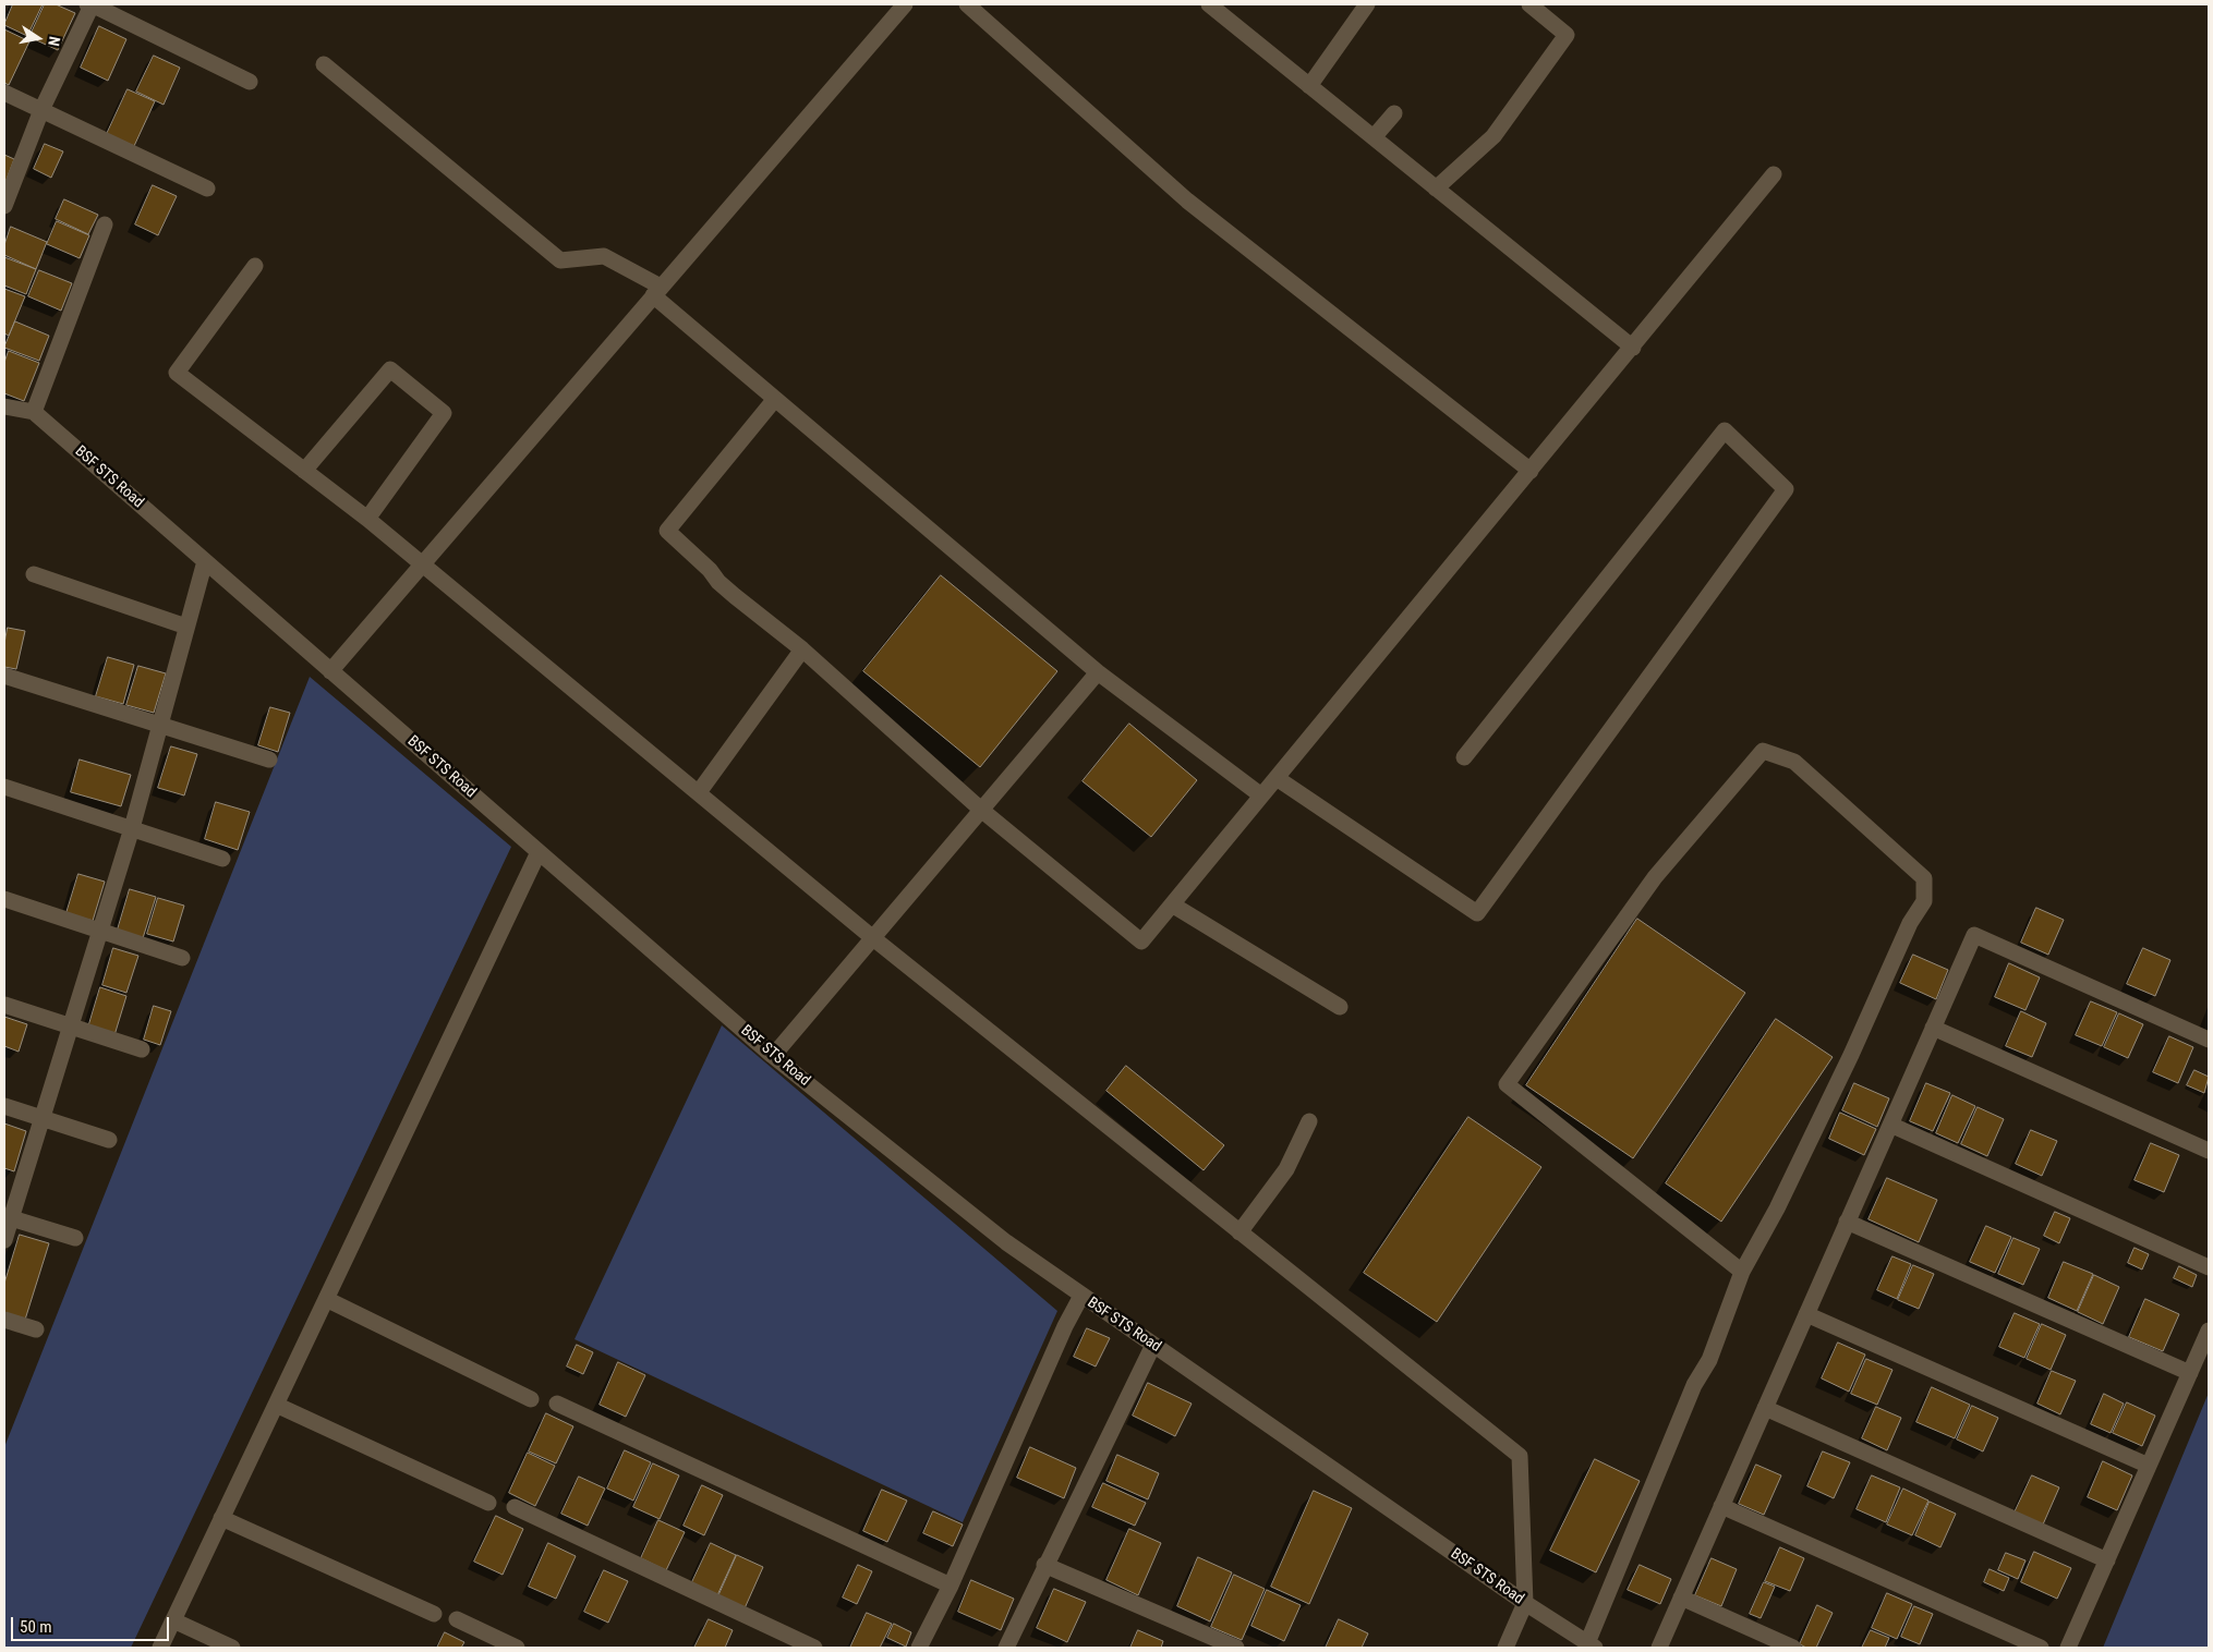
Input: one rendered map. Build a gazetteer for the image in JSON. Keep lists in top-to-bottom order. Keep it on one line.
{"streets":{"street":["BSF STS Road"]},"scale_bar":"50 m","north":"right"}
